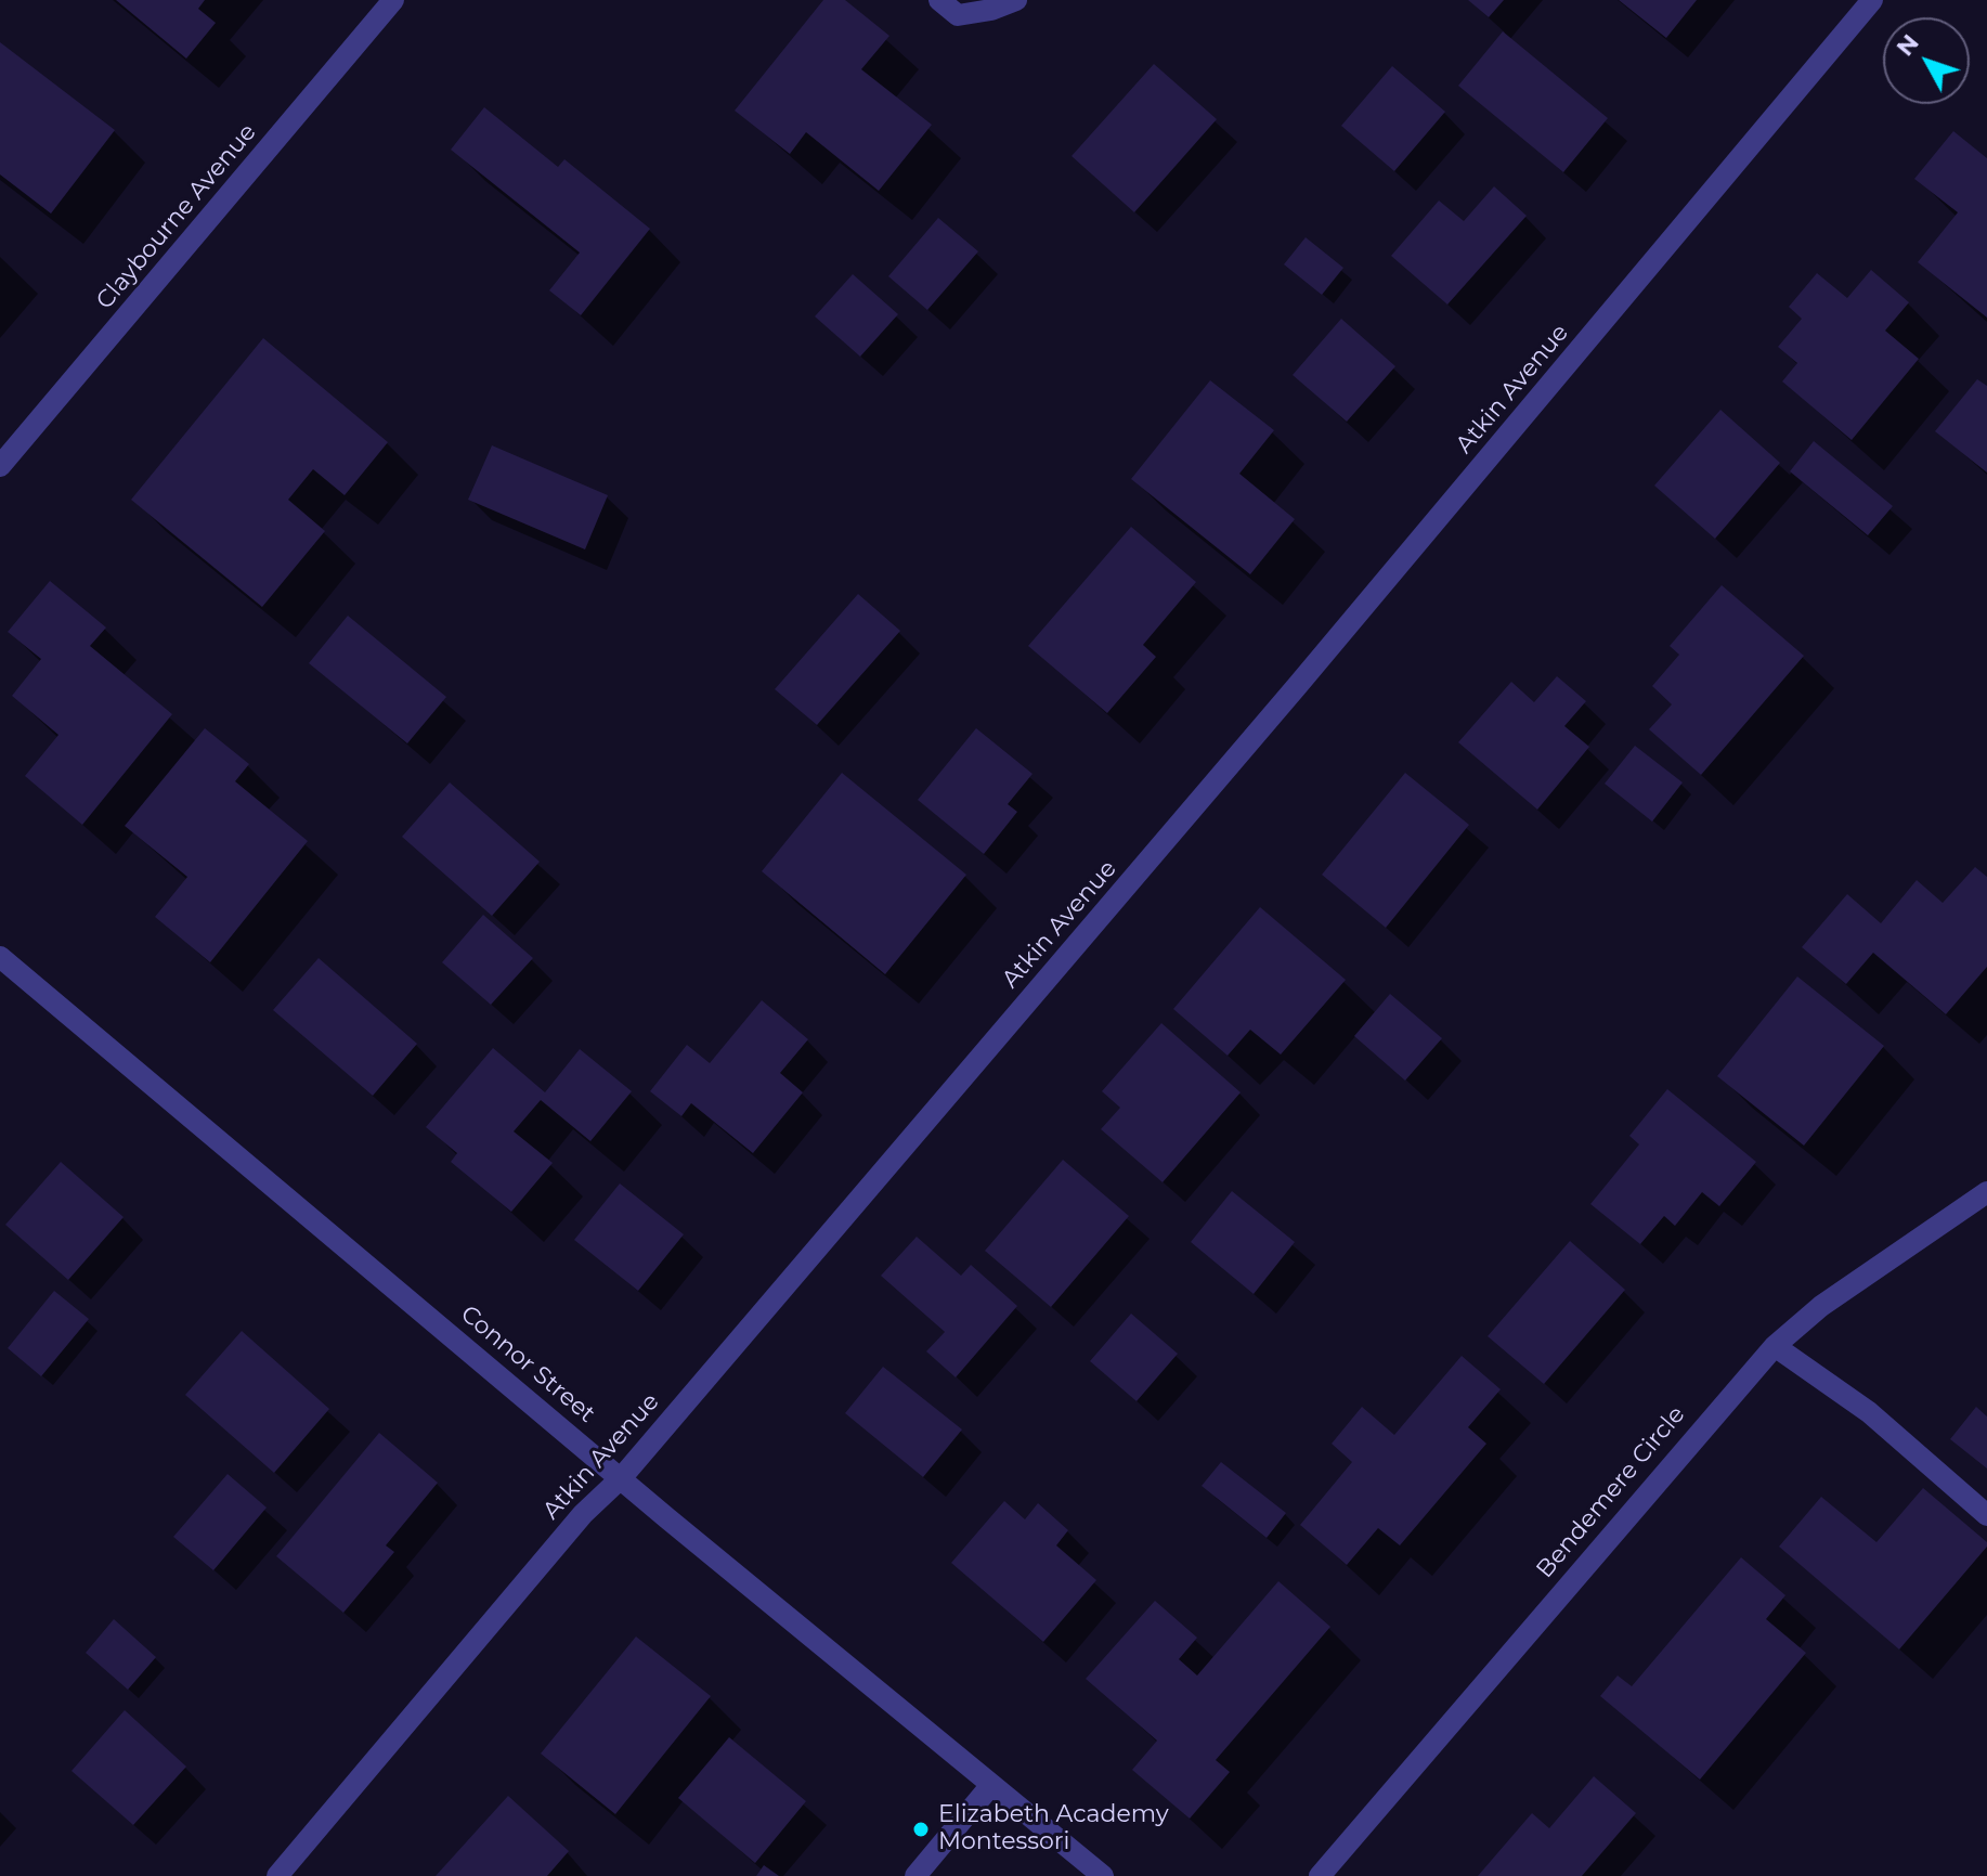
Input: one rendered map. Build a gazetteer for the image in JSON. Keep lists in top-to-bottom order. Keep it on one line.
{"streets":{"street":["Claybourne Avenue","Atkin Avenue","Connor Street","Bendemere Circle"]},"crossings":[["Atkin Avenue","Connor Street"]],"places":["Elizabeth Academy Montessori"],"north":"top left"}
